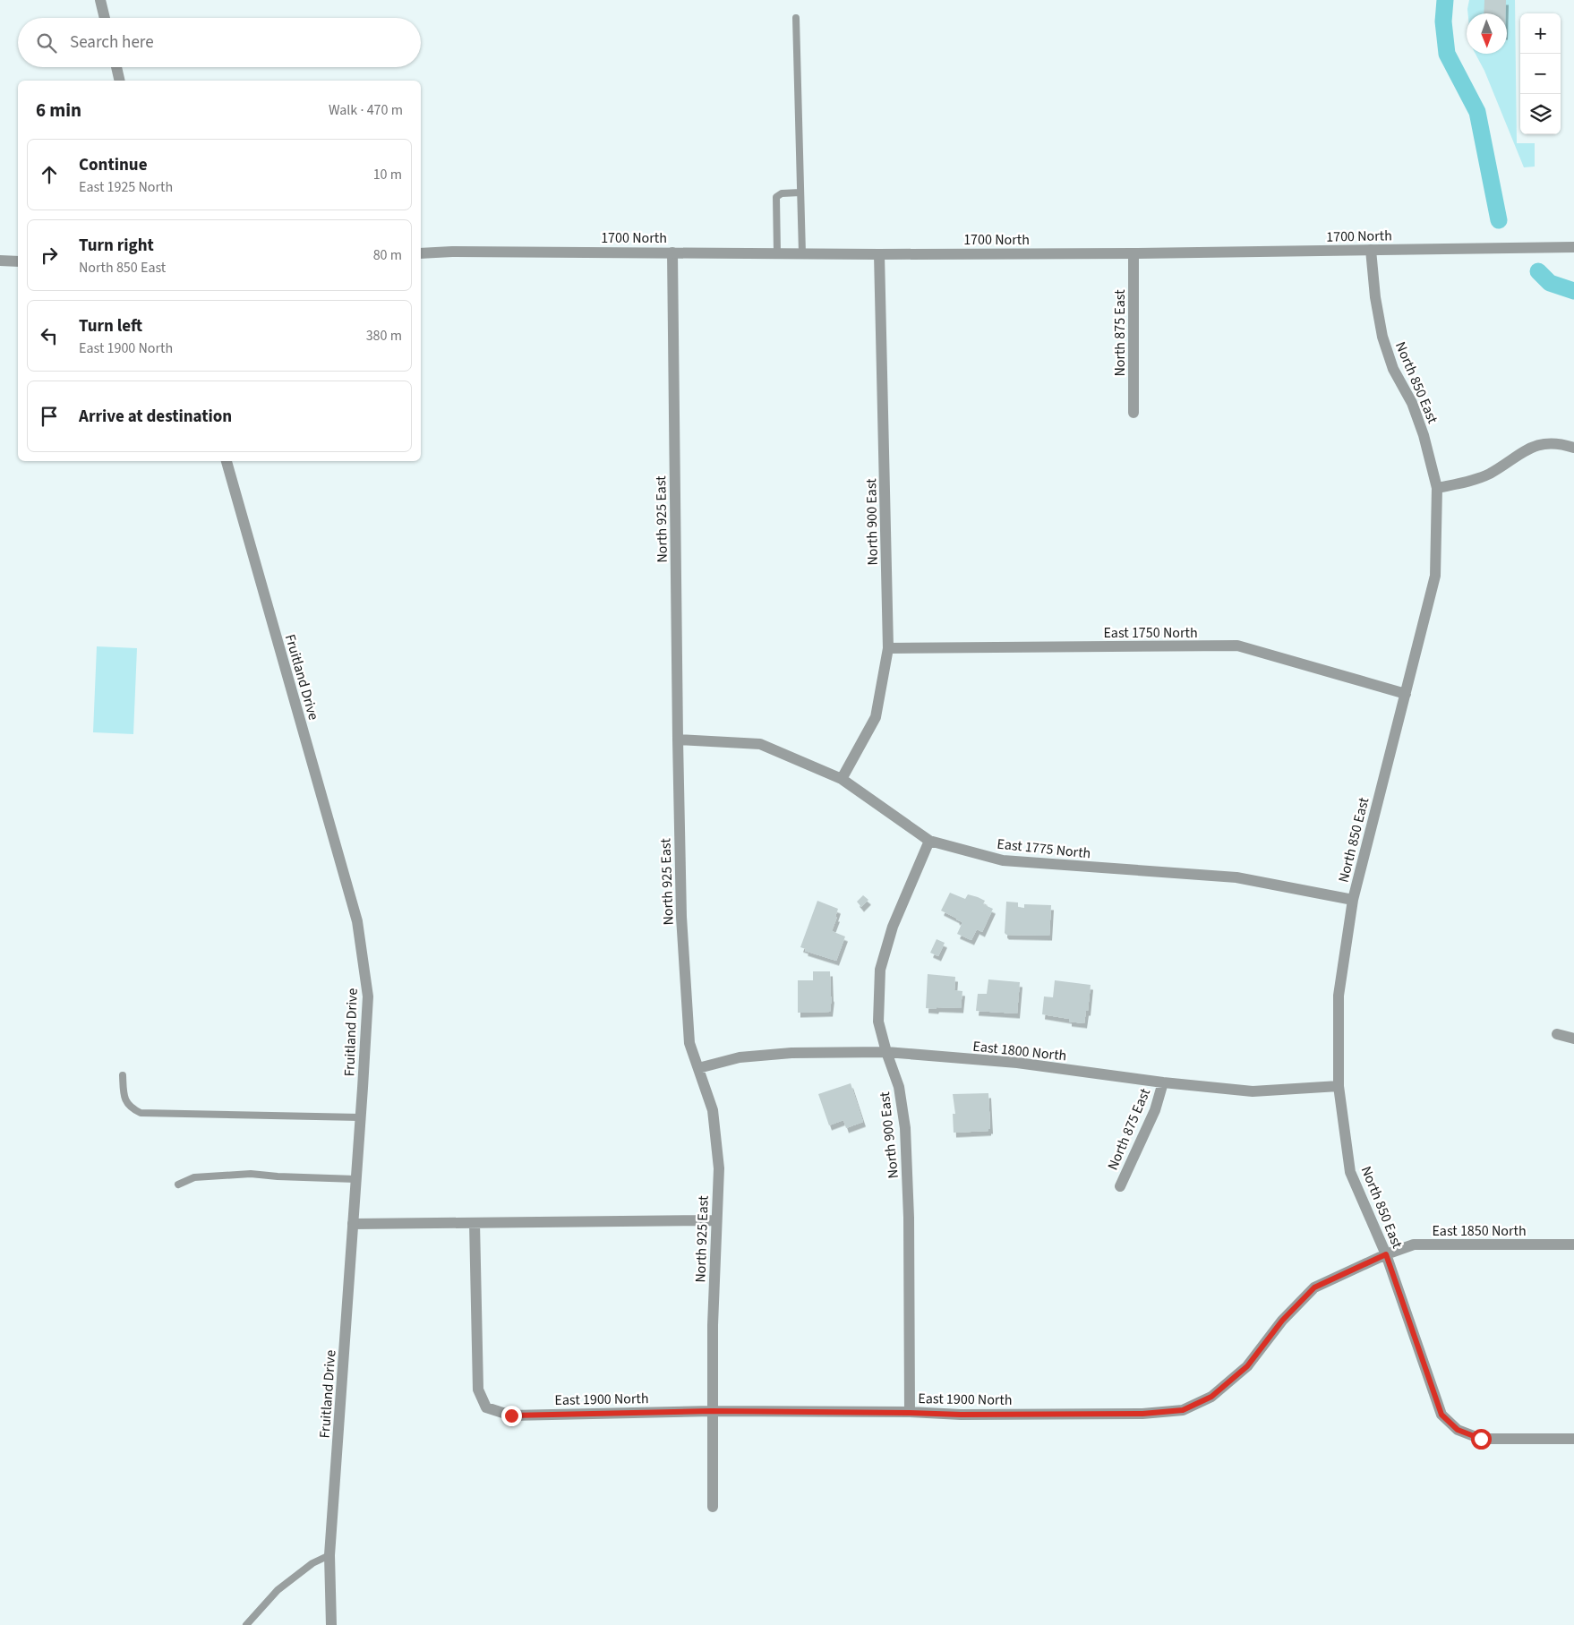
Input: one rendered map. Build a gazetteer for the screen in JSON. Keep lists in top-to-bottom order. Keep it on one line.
{"streets":{"street":["1700 North","North 875 East","North 850 East","North 925 East","North 900 East","East 1750 North","Fruitland Drive","East 1775 North","East 1800 North","East 1850 North","East 1900 North"]},"crossings":[["1700 North","North 875 East"],["1700 North","North 850 East"],["1700 North","North 925 East"],["1700 North","North 900 East"],["North 875 East","East 1800 North"],["North 850 East","East 1750 North"],["North 850 East","East 1775 North"],["North 850 East","East 1800 North"],["North 850 East","East 1850 North"],["North 850 East","East 1900 North"],["North 925 East","East 1775 North"],["North 925 East","East 1800 North"],["North 925 East","East 1900 North"],["North 900 East","East 1750 North"],["North 900 East","East 1775 North"],["North 900 East","East 1800 North"],["North 900 East","East 1900 North"],["East 1850 North","East 1900 North"]],"north":"bottom","page":{"map_buttons":["+","−"],"search":"Search here","heading":["6 min","Walk · 470 m"],"list":[["Continue","East 1925 North","10 m"],["Turn right","North 850 East","80 m"],["Turn left","East 1900 North","380 m"],"Arrive at destination"]}}
